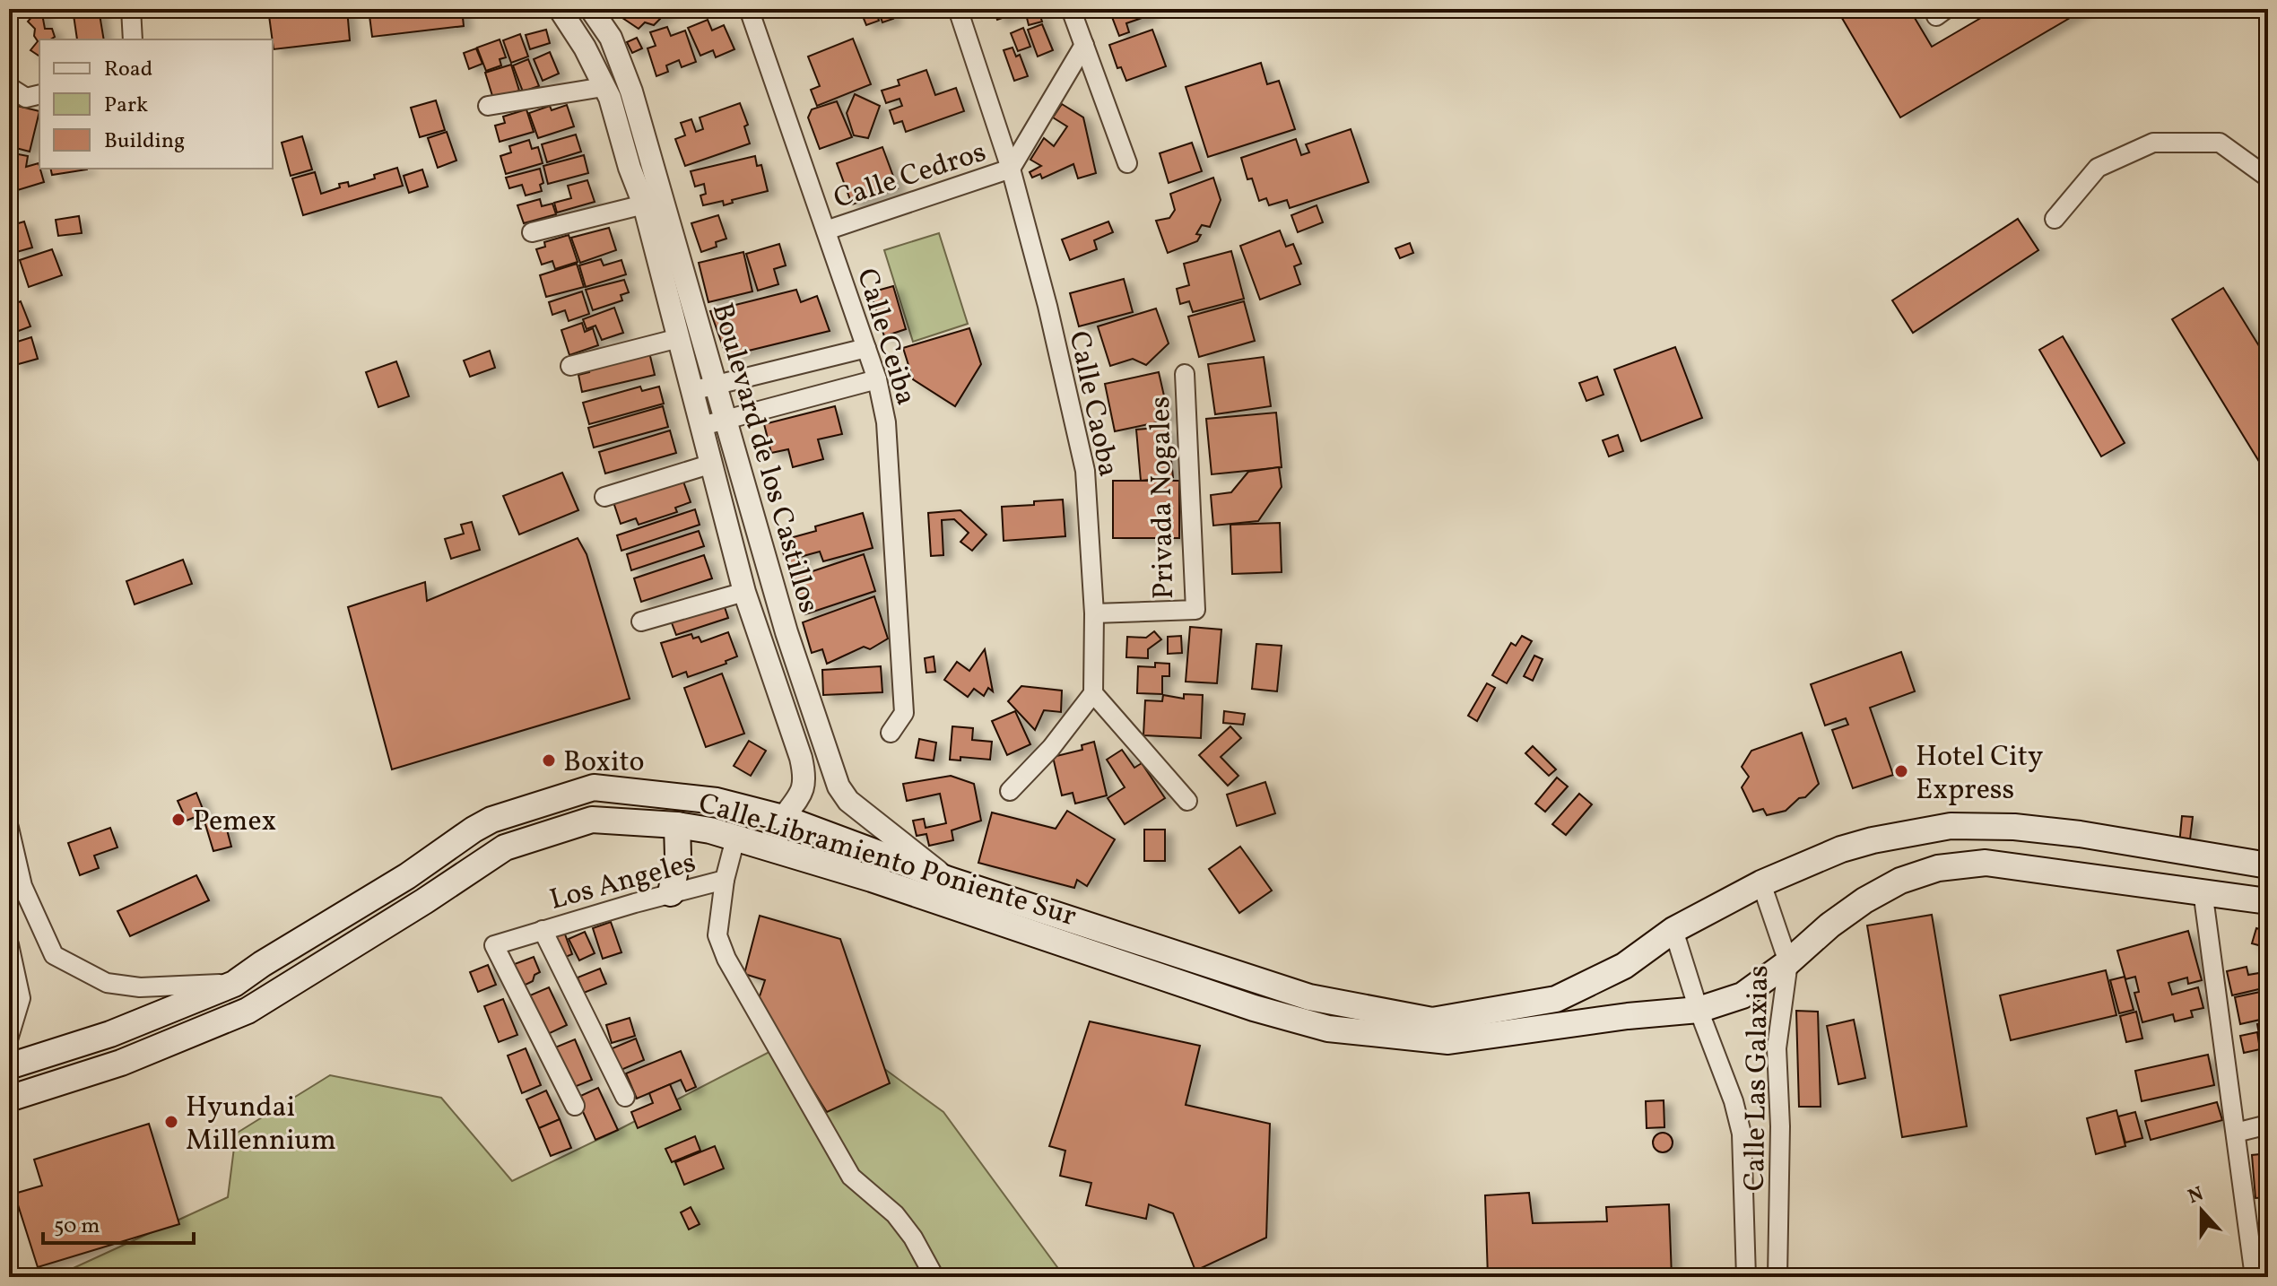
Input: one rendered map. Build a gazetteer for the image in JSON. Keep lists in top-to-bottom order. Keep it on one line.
{"streets":{"main road":["Calle Libramiento Poniente Sur"],"street":["Calle Cedros","Calle Ceiba","Calle Caoba","Boulevard de los Castillos","Privada Nogales","Los Angeles","Calle Las Galaxias"]},"crossings":[["Calle Cedros","Calle Ceiba"],["Calle Cedros","Calle Caoba"],["Calle Caoba","Privada Nogales"],["Calle Libramiento Poniente Sur","Los Angeles"],["Calle Libramiento Poniente Sur","Calle Las Galaxias"]],"places":["Boxito","Hotel City Express","Pemex","Hyundai Millennium"],"legend":["Road","Park","Building"],"scale_bar":"50 m","north":"top"}
